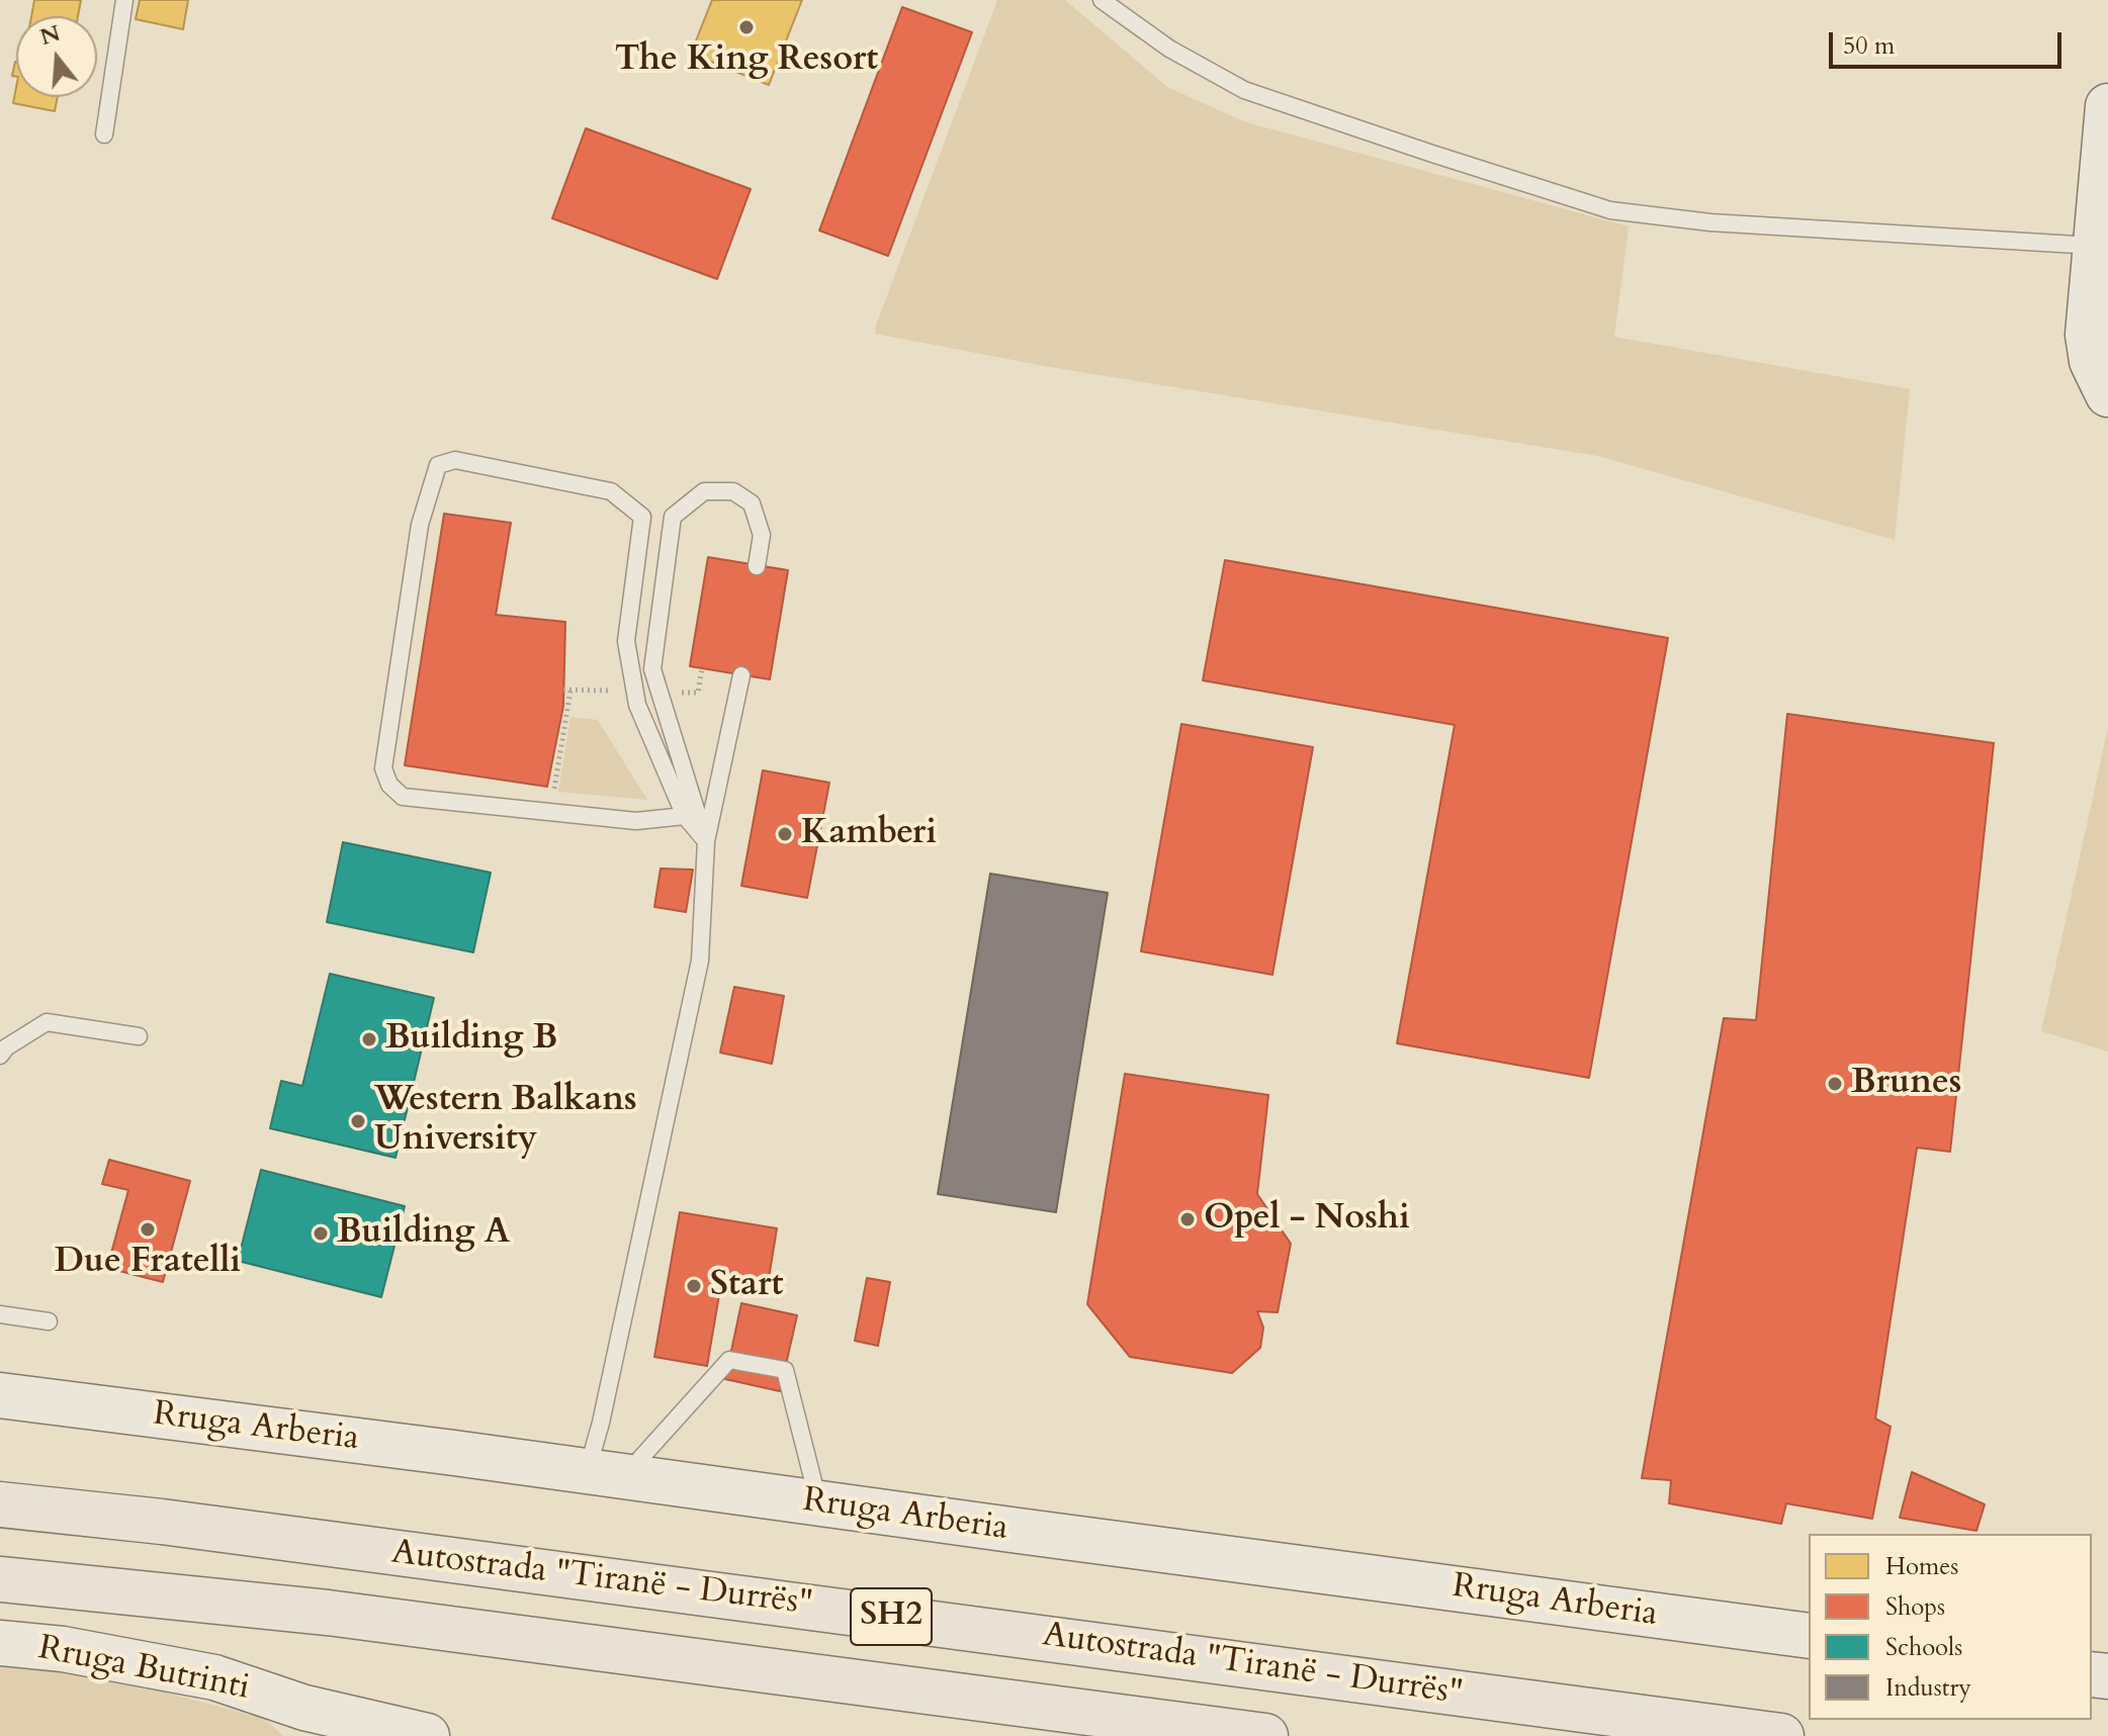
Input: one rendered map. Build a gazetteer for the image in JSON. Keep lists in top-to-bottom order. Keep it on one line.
{"streets":{"highway":["Autostrada \"Tiranë - Durrës\"","SH2"],"main road":["Rruga Arberia","Rruga Butrinti"]},"places":["The King Resort","Kamberi","Building B","Brunes","Western Balkans University","Opel - Noshi","Due Fratelli","Building A","Start"],"legend":["Homes","Shops","Schools","Industry"],"scale_bar":"50 m","north":"top"}
